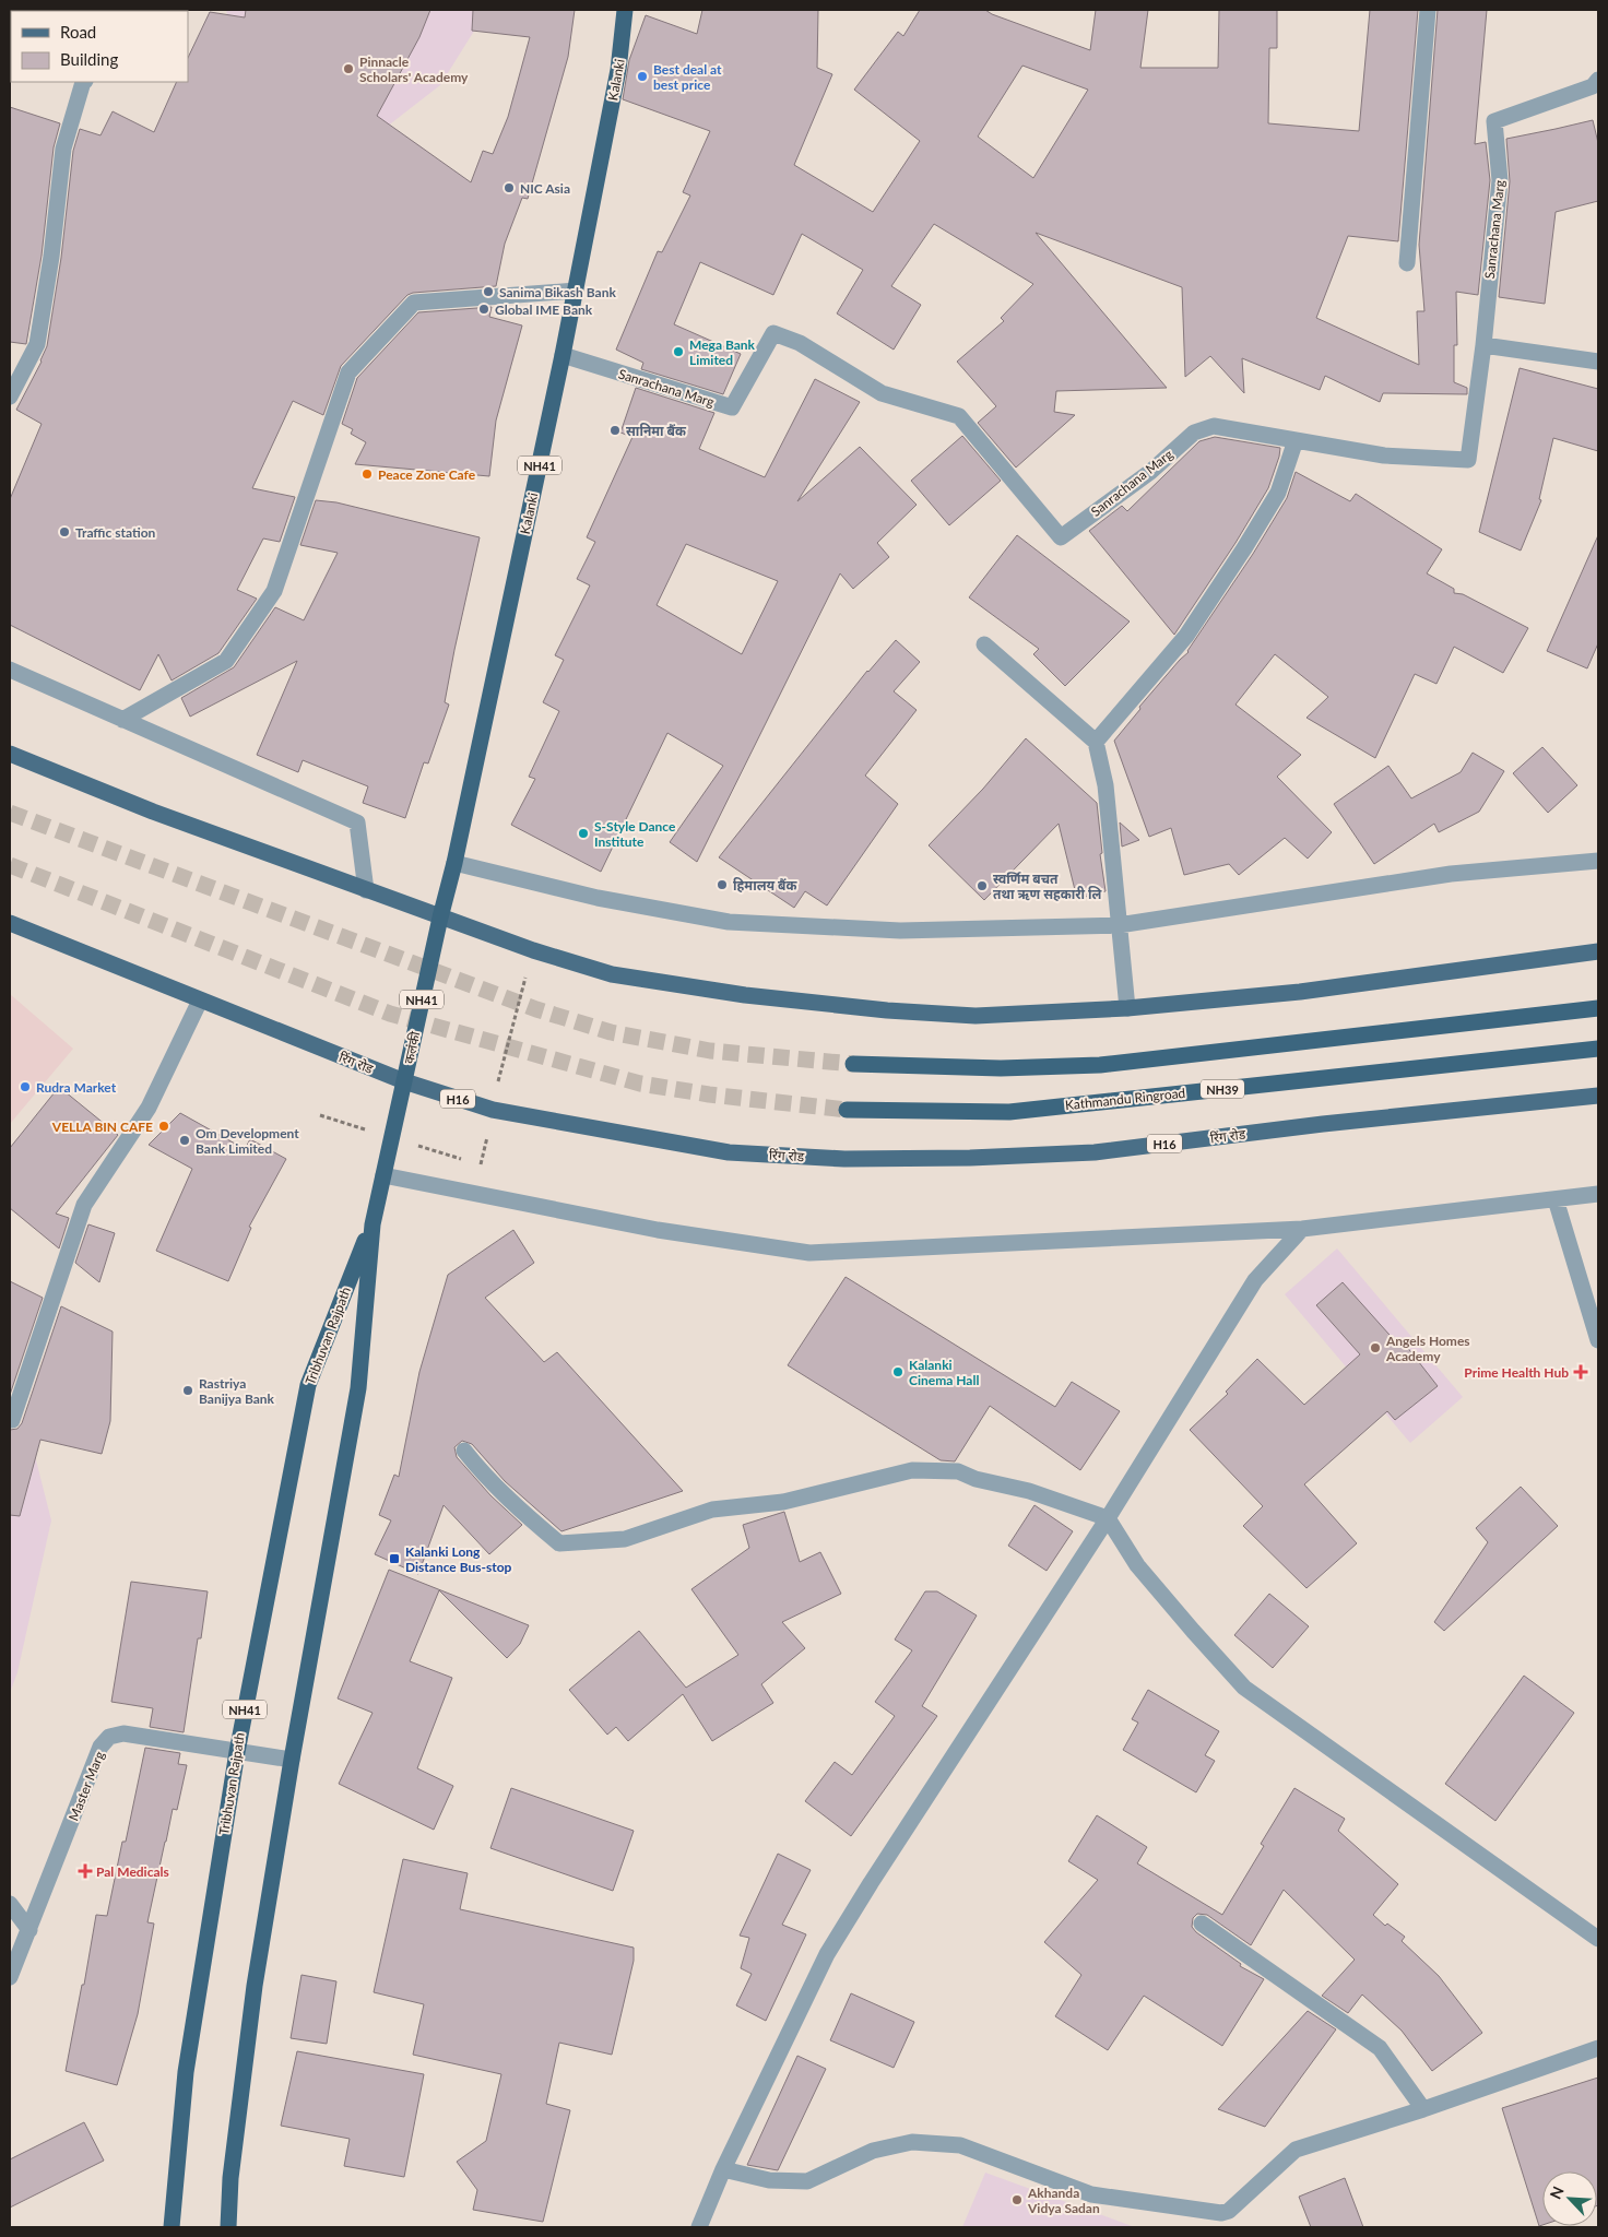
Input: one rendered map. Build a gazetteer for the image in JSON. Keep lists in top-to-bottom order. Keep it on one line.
{"streets":{"highway":["Kalanki","NH41","कलंकी","NH39","Kathmandu Ringroad","Tribhuvan Rajpath"],"main road":["रिंग रोड","H16"],"street":["Sanrachana Marg","Master Marg"]},"crossings":[["Kalanki","Sanrachana Marg"],["Kalanki","कलंकी"],["कलंकी","रिंग रोड"],["कलंकी","Tribhuvan Rajpath"],["रिंग रोड","Tribhuvan Rajpath"],["Tribhuvan Rajpath","Master Marg"]],"places":{"other":["Pinnacle Scholars' Academy","Best deal at best price","NIC Asia","Sanima Bikash Bank","Global IME Bank","Mega Bank Limited","सानिमा बैंक","Peace Zone Cafe","Traffic station","S-Style Dance Institute","हिमालय बैंक","स्वर्णिम बचत तथा ऋण सहकारी लि","Rudra Market","VELLA BIN CAFE","Om Development Bank Limited","Angels Homes Academy","Kalanki Cinema Hall","Rastriya Banijya Bank","Akhanda Vidya Sadan"],"health":["Prime Health Hub","Pal Medicals"],"transit":["Kalanki Long Distance Bus-stop"]},"legend":["Road","Building"],"north":"top left"}
